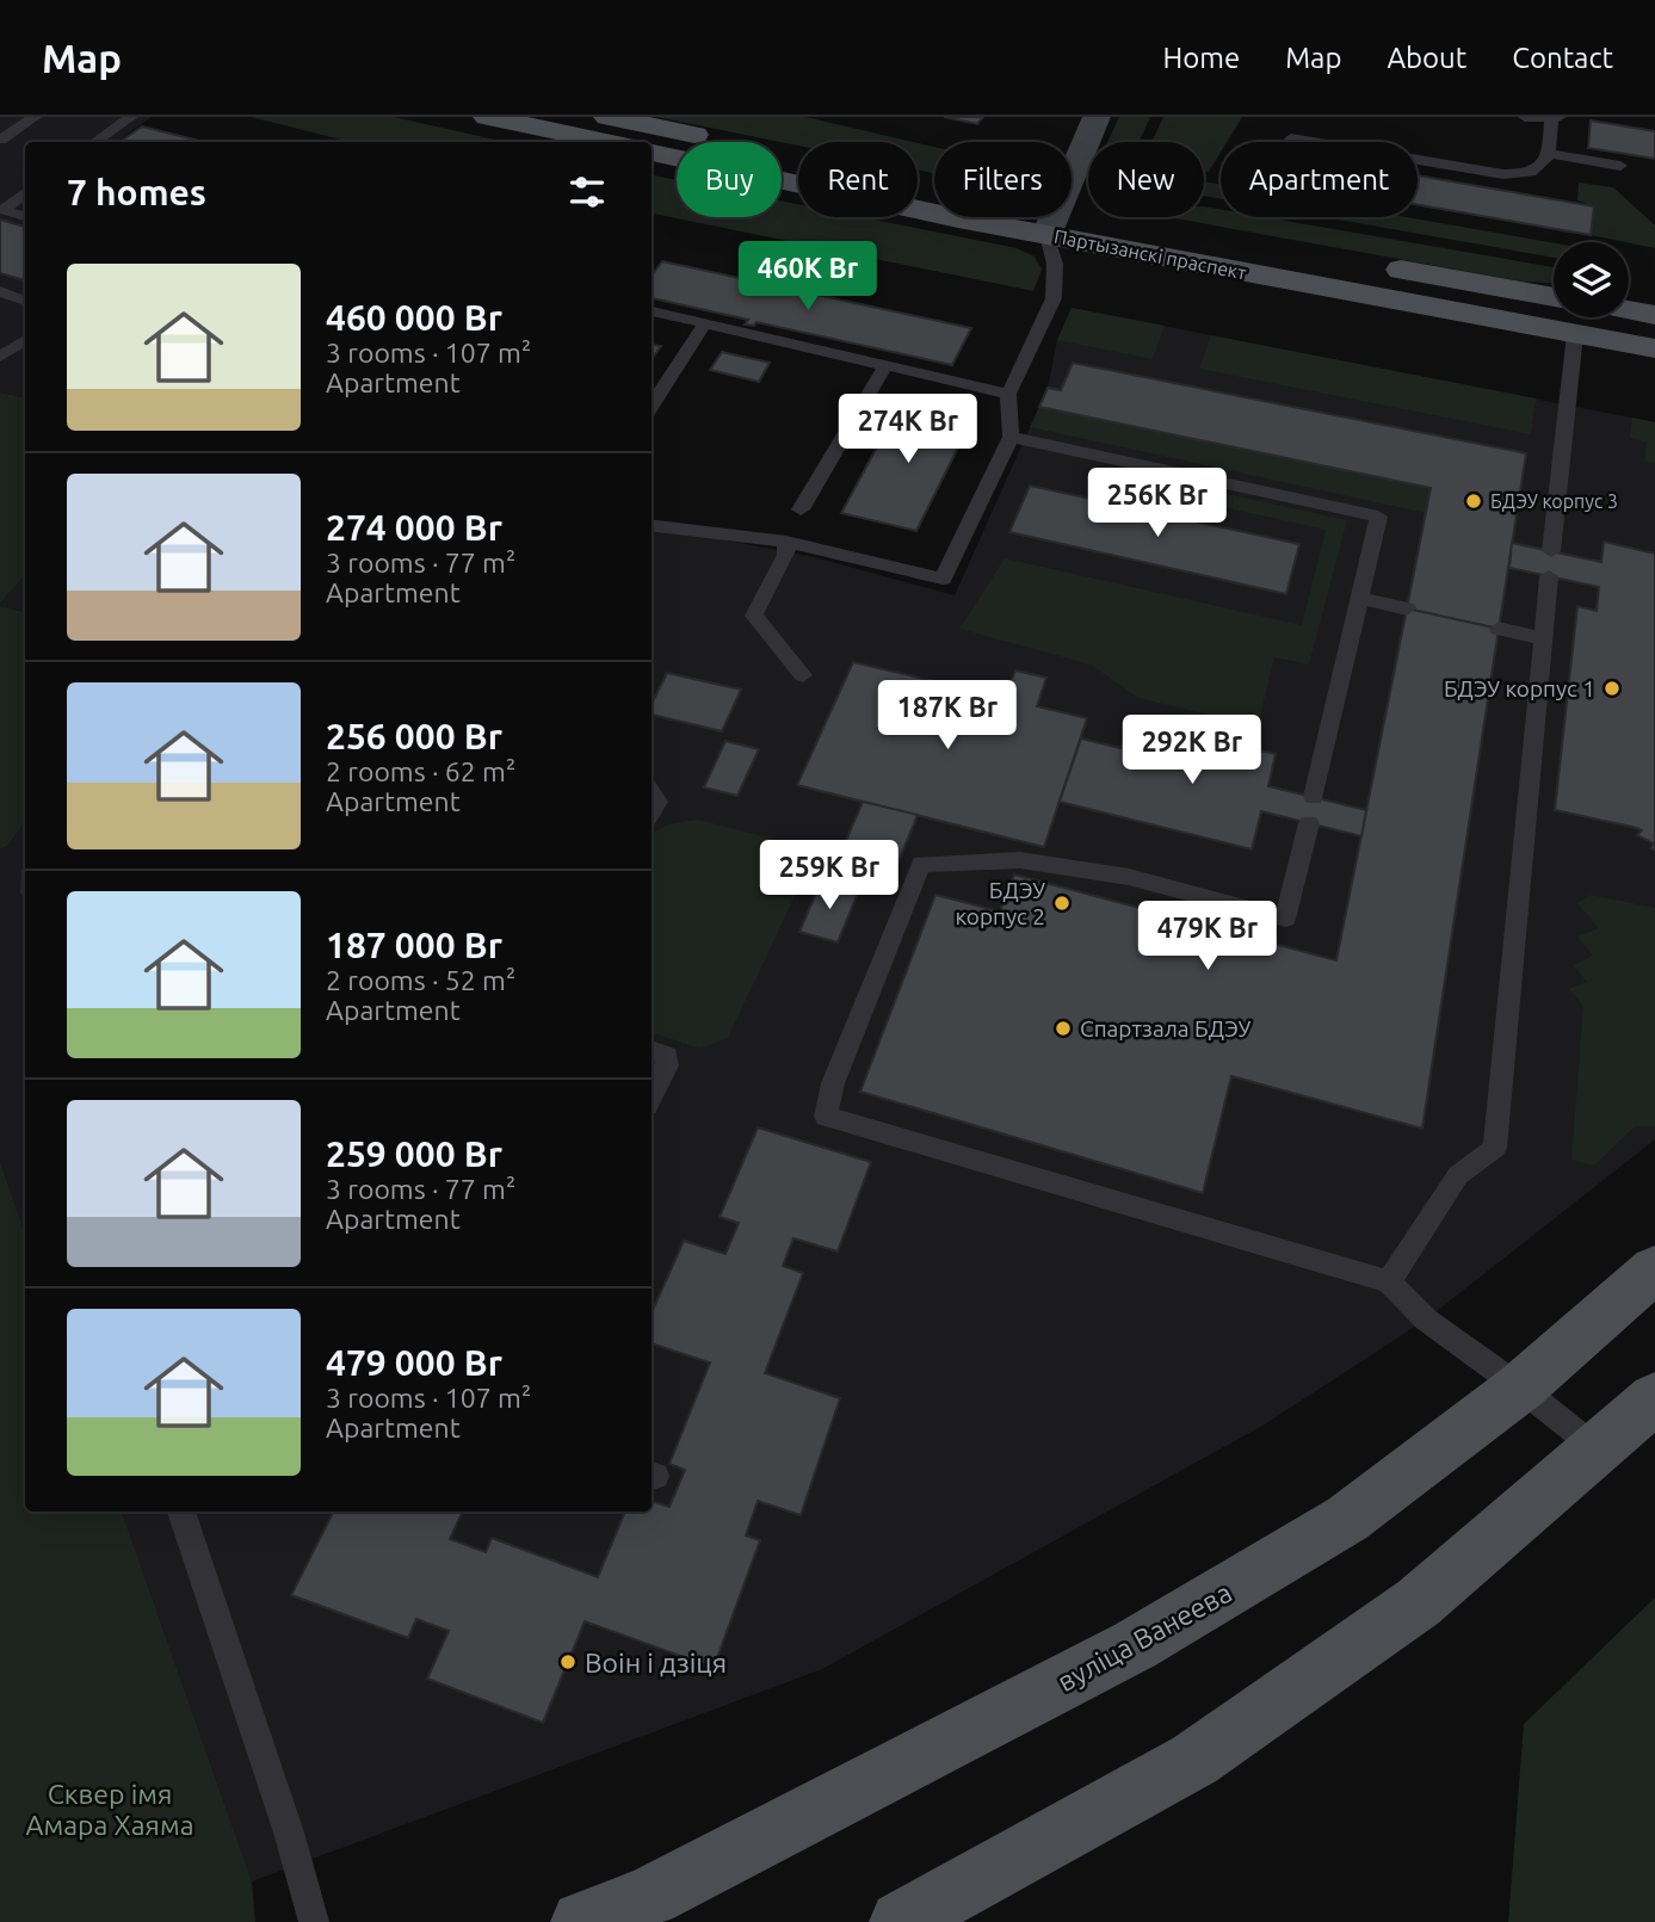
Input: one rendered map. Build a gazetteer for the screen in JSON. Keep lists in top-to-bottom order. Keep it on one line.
{"streets":{"main road":["Партызанскі праспект","вуліца Ванеева"]},"parks":["Сквер імя Амара Хаяма"],"places":["БДЭУ корпус 3","БДЭУ корпус 1","БДЭУ корпус 2","Спартзала БДЭУ","Воін і дзіця"],"page":{"header":"Map","nav":["Home","Map","About","Contact"],"chip":["Buy","Rent","Filters","New","Apartment"],"heading":"7 homes","price":["460K Br","274K Br","256K Br","187K Br","292K Br","259K Br","479K Br"],"list":[{"name":"460 000 Br","note":"3 rooms · 107 m² · Apartment"},{"name":"274 000 Br","note":"3 rooms · 77 m² · Apartment"},{"name":"256 000 Br","note":"2 rooms · 62 m² · Apartment"},{"name":"187 000 Br","note":"2 rooms · 52 m² · Apartment"},{"name":"259 000 Br","note":"3 rooms · 77 m² · Apartment"},{"name":"479 000 Br","note":"3 rooms · 107 m² · Apartment"}]}}
